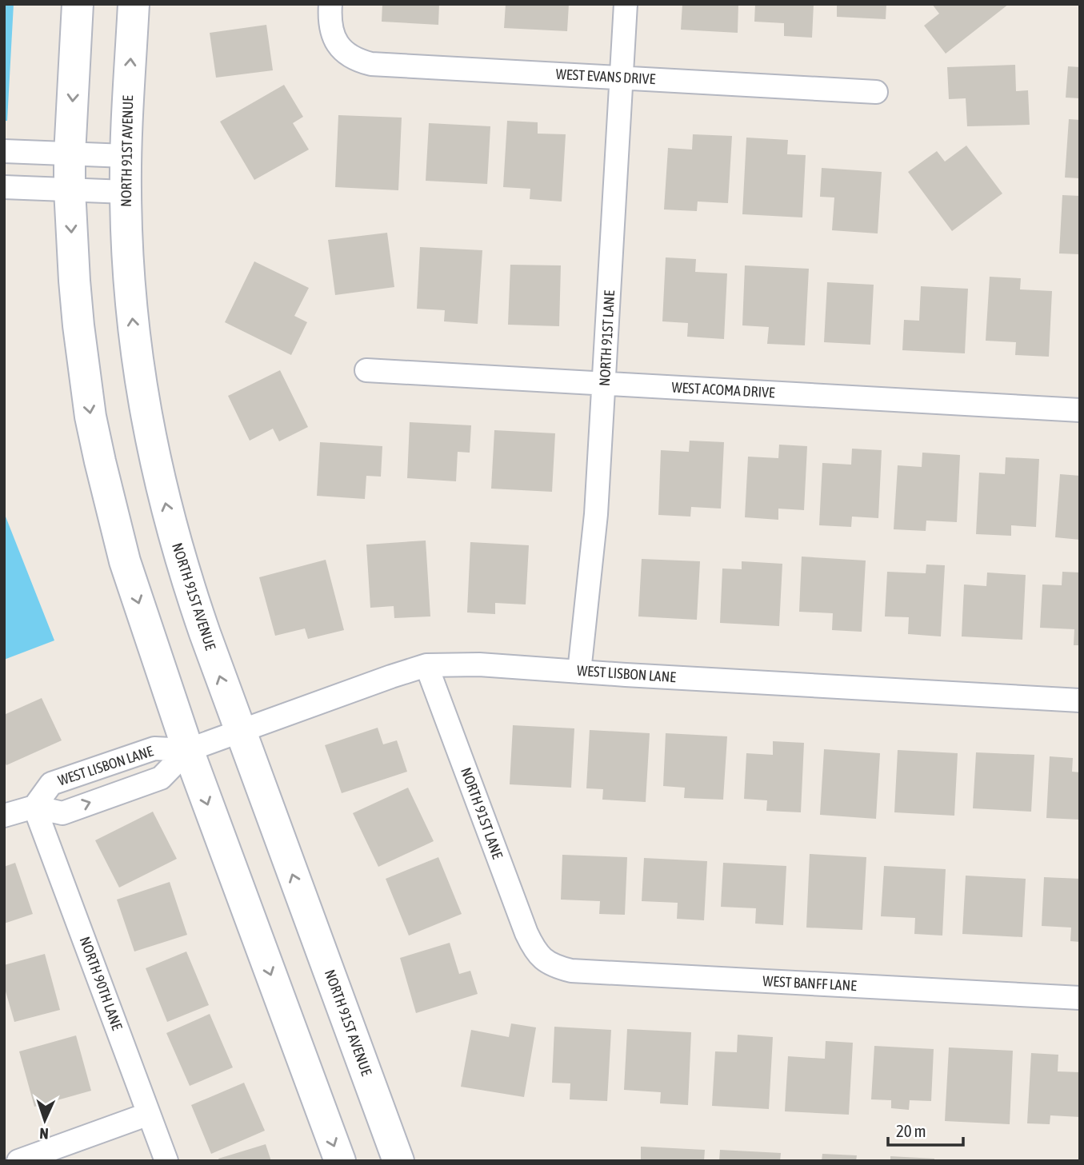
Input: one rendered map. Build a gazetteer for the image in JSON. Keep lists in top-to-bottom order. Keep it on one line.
{"streets":{"main road":["NORTH 91ST AVENUE"],"street":["WEST EVANS DRIVE","NORTH 91ST LANE","WEST ACOMA DRIVE","WEST LISBON LANE","NORTH 90TH LANE","WEST BANFF LANE"]},"crossings":[["WEST EVANS DRIVE","NORTH 91ST LANE"],["NORTH 91ST AVENUE","WEST LISBON LANE"],["NORTH 91ST LANE","WEST ACOMA DRIVE"],["NORTH 91ST LANE","WEST LISBON LANE"],["NORTH 91ST LANE","WEST BANFF LANE"],["WEST LISBON LANE","NORTH 90TH LANE"]],"scale_bar":"20 m","north":"bottom"}
